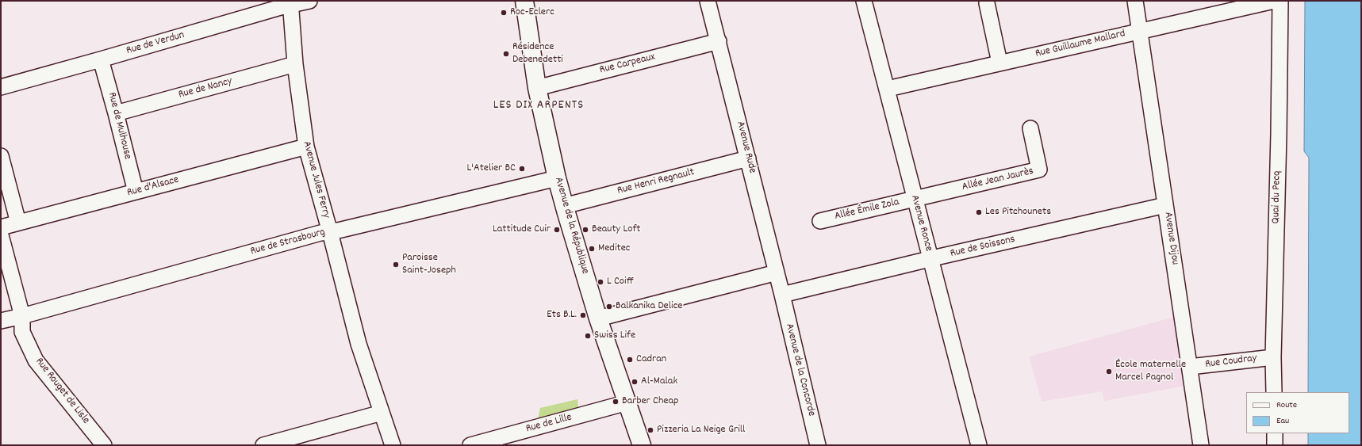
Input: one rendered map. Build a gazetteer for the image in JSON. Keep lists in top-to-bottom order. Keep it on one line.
{"streets":{"main road":["Avenue de la République"],"street":["Rue de Verdun","Rue Guillaume Mallard","Rue Carpeaux","Rue de Nancy","Rue de Mulhouse","Avenue Rude","Avenue Jules Ferry","Allée Jean Jaurès","Rue Henri Regnault","Rue d'Alsace","Quai du Pecq","Allée Émile Zola","Avenue Ronce","Avenue Dijou","Rue de Strasbourg","Rue de Soissons","Rue Coudray","Avenue de la Concorde","Rue Rouget de Lisle","Rue de Lille"]},"crossings":[["Rue de Verdun","Rue de Mulhouse"],["Rue de Verdun","Avenue Jules Ferry"],["Rue Guillaume Mallard","Avenue Ronce"],["Rue Guillaume Mallard","Avenue Dijou"],["Rue Carpeaux","Avenue Rude"],["Rue Carpeaux","Avenue de la République"],["Rue de Nancy","Rue de Mulhouse"],["Rue de Nancy","Avenue Jules Ferry"],["Rue de Mulhouse","Rue d'Alsace"],["Avenue Rude","Rue Henri Regnault"],["Avenue Rude","Rue de Soissons"],["Avenue Rude","Avenue de la Concorde"],["Avenue Jules Ferry","Rue d'Alsace"],["Avenue Jules Ferry","Rue de Strasbourg"],["Allée Jean Jaurès","Allée Émile Zola"],["Allée Jean Jaurès","Avenue Ronce"],["Rue Henri Regnault","Avenue de la République"],["Quai du Pecq","Rue Coudray"],["Allée Émile Zola","Avenue Ronce"],["Avenue Ronce","Rue de Soissons"],["Avenue de la République","Rue de Strasbourg"],["Avenue de la République","Rue de Lille"],["Avenue Dijou","Rue de Soissons"],["Avenue Dijou","Rue Coudray"],["Rue de Strasbourg","Rue Rouget de Lisle"],["Rue de Soissons","Avenue de la Concorde"]],"districts":["LES DIX ARPENTS"],"places":["Roc-Eclerc","Résidence Debenedetti","L'Atelier BC","Les Pitchounets","Lattitude Cuir","Beauty Loft","Meditec","Paroisse Saint-Joseph","L Coiff","Balkanika Delice","Ets B.L.","Swiss Life","Cadran","École maternelle Marcel Pagnol","Al-Malak","Barber Cheap","Pizzeria La Neige Grill"],"legend":["Route","Eau"]}
